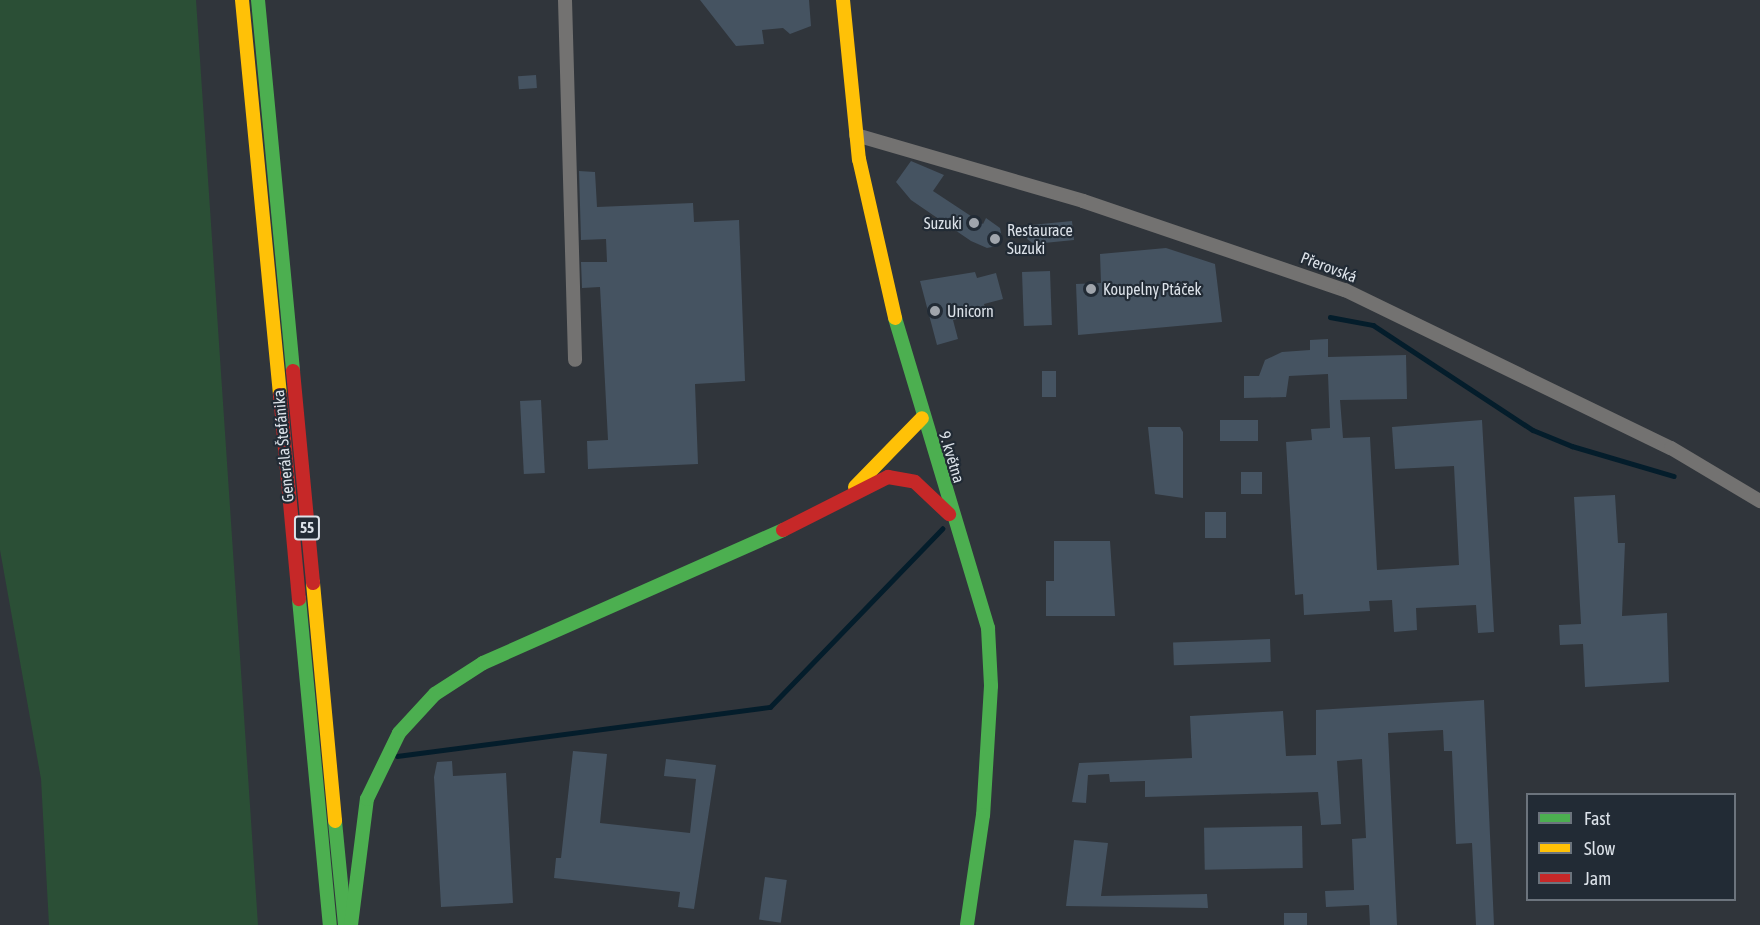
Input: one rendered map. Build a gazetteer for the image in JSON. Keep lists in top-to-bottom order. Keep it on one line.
{"streets":{"main road":["Generála Štefánika","9. května","55"],"street":["Přerovská"]},"crossings":[["Přerovská","9. května"]],"places":["Suzuki","Restaurace Suzuki","Koupelny Ptáček","Unicorn"],"legend":["Fast","Slow","Jam"]}
